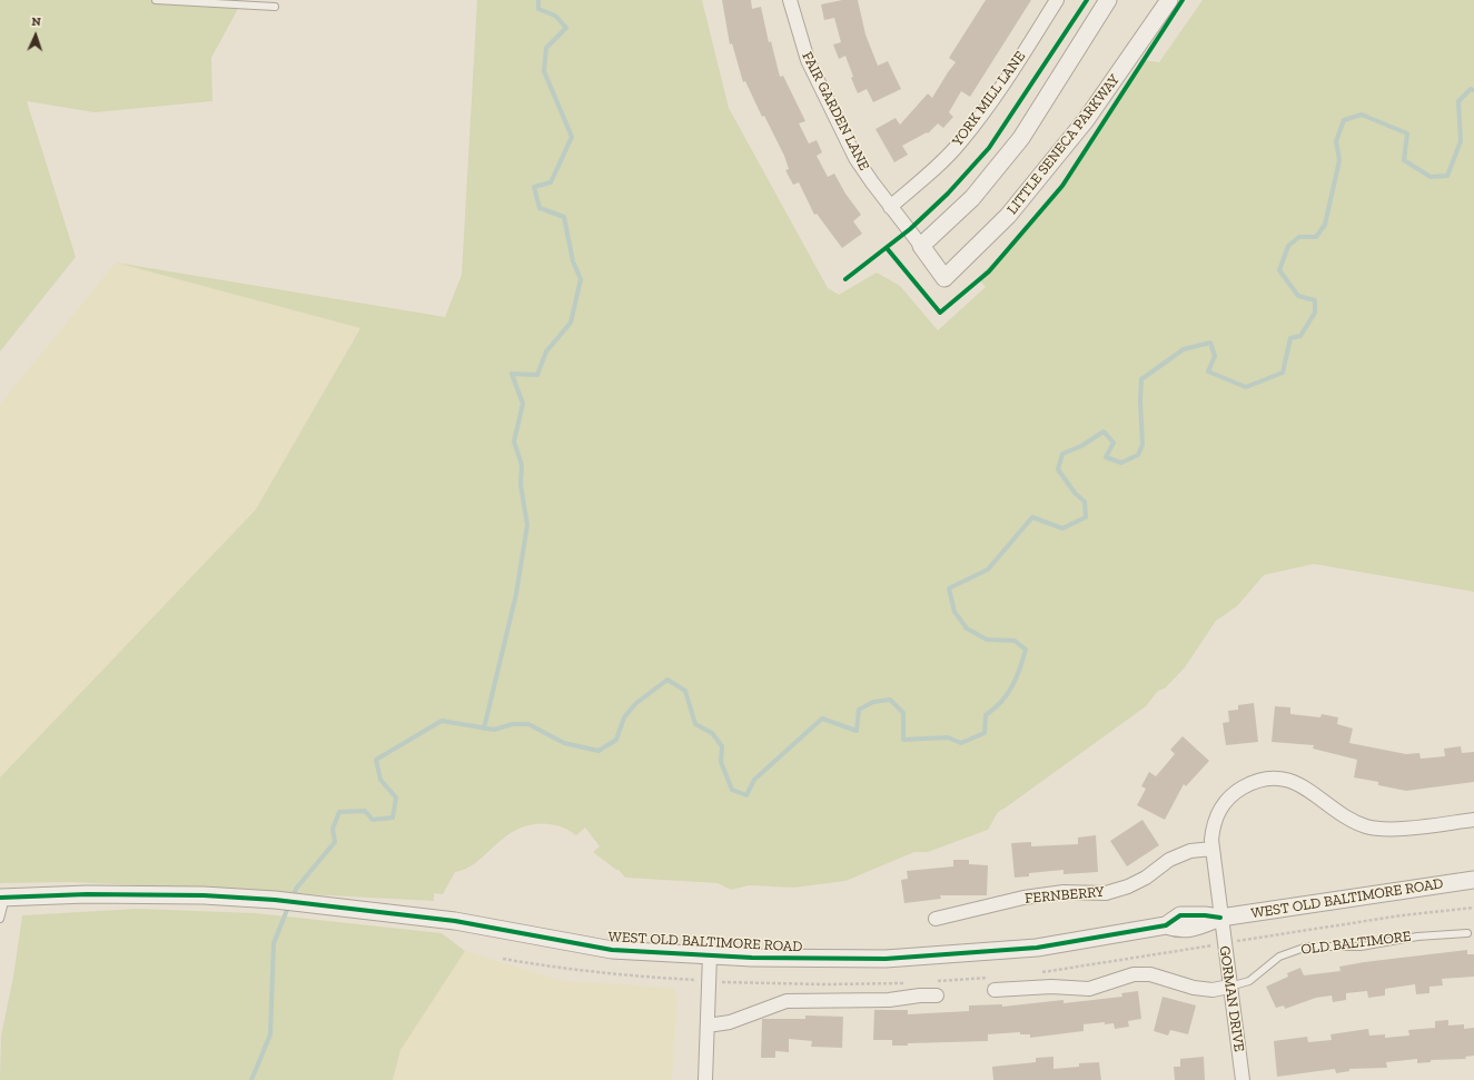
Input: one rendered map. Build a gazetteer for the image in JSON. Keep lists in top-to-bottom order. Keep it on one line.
{"streets":{"street":["YORK MILL LANE","FAIR GARDEN LANE","LITTLE SENECA PARKWAY","FERNBERRY","WEST OLD BALTIMORE ROAD","GORMAN DRIVE"],"lane":["OLD BALTIMORE"]},"crossings":[["YORK MILL LANE","FAIR GARDEN LANE"],["FAIR GARDEN LANE","LITTLE SENECA PARKWAY"],["FERNBERRY","GORMAN DRIVE"],["WEST OLD BALTIMORE ROAD","GORMAN DRIVE"],["OLD BALTIMORE","GORMAN DRIVE"]],"north":"top"}
